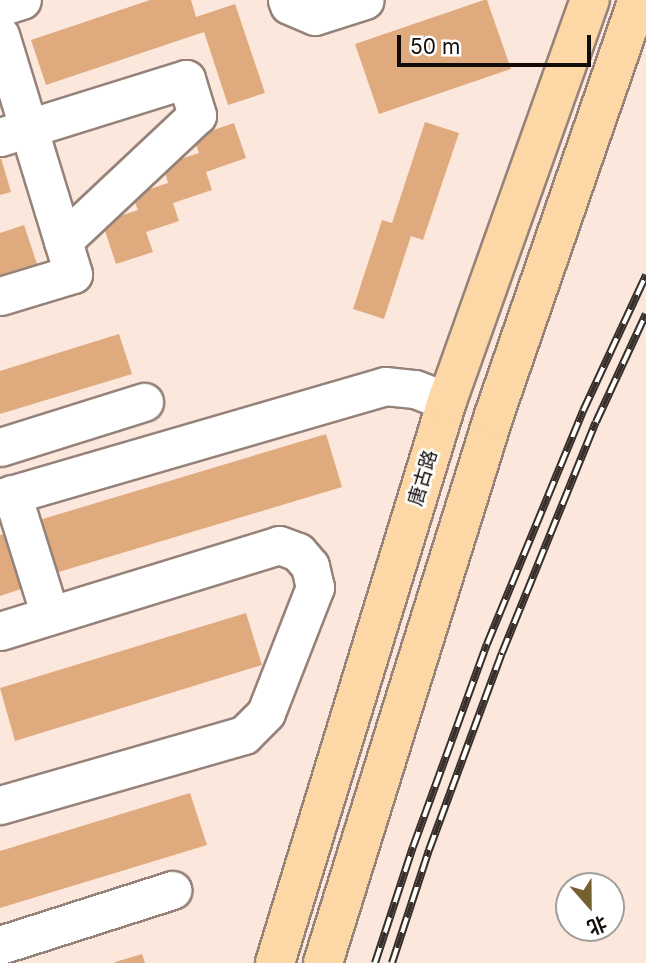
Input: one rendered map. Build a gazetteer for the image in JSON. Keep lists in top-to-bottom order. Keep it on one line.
{"streets":{"main road":["唐古路"]},"scale_bar":"50 m","north":"bottom"}
